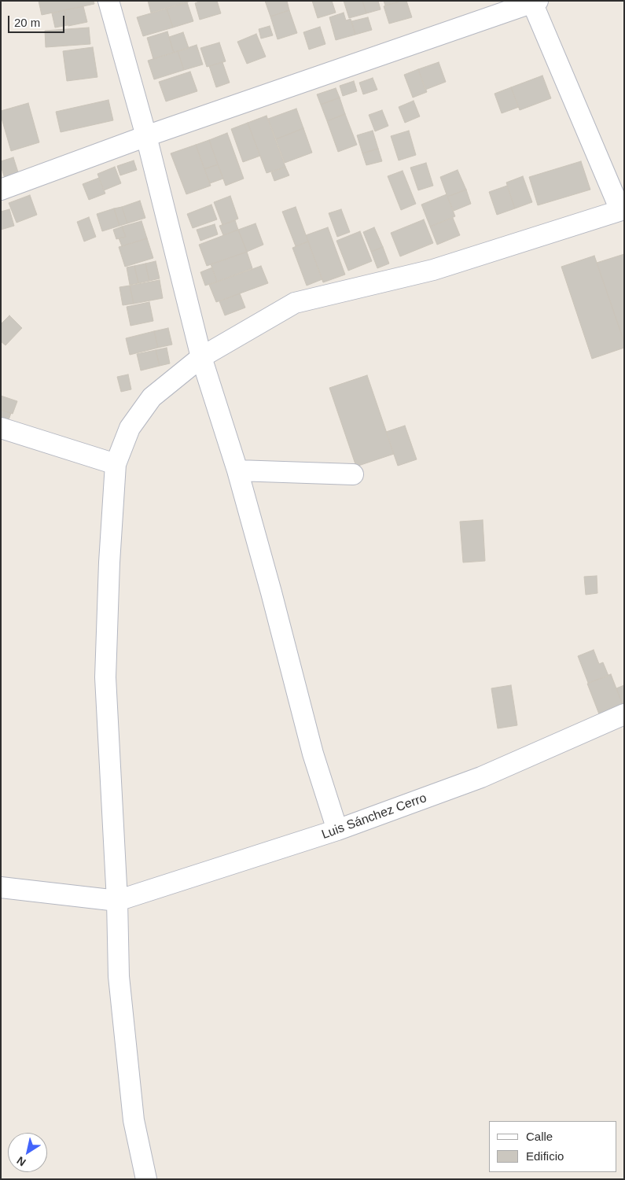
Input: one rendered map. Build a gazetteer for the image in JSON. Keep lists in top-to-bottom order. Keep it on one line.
{"streets":{"street":["Luis Sánchez Cerro"]},"legend":["Calle","Edificio"],"scale_bar":"20 m","north":"bottom left"}
